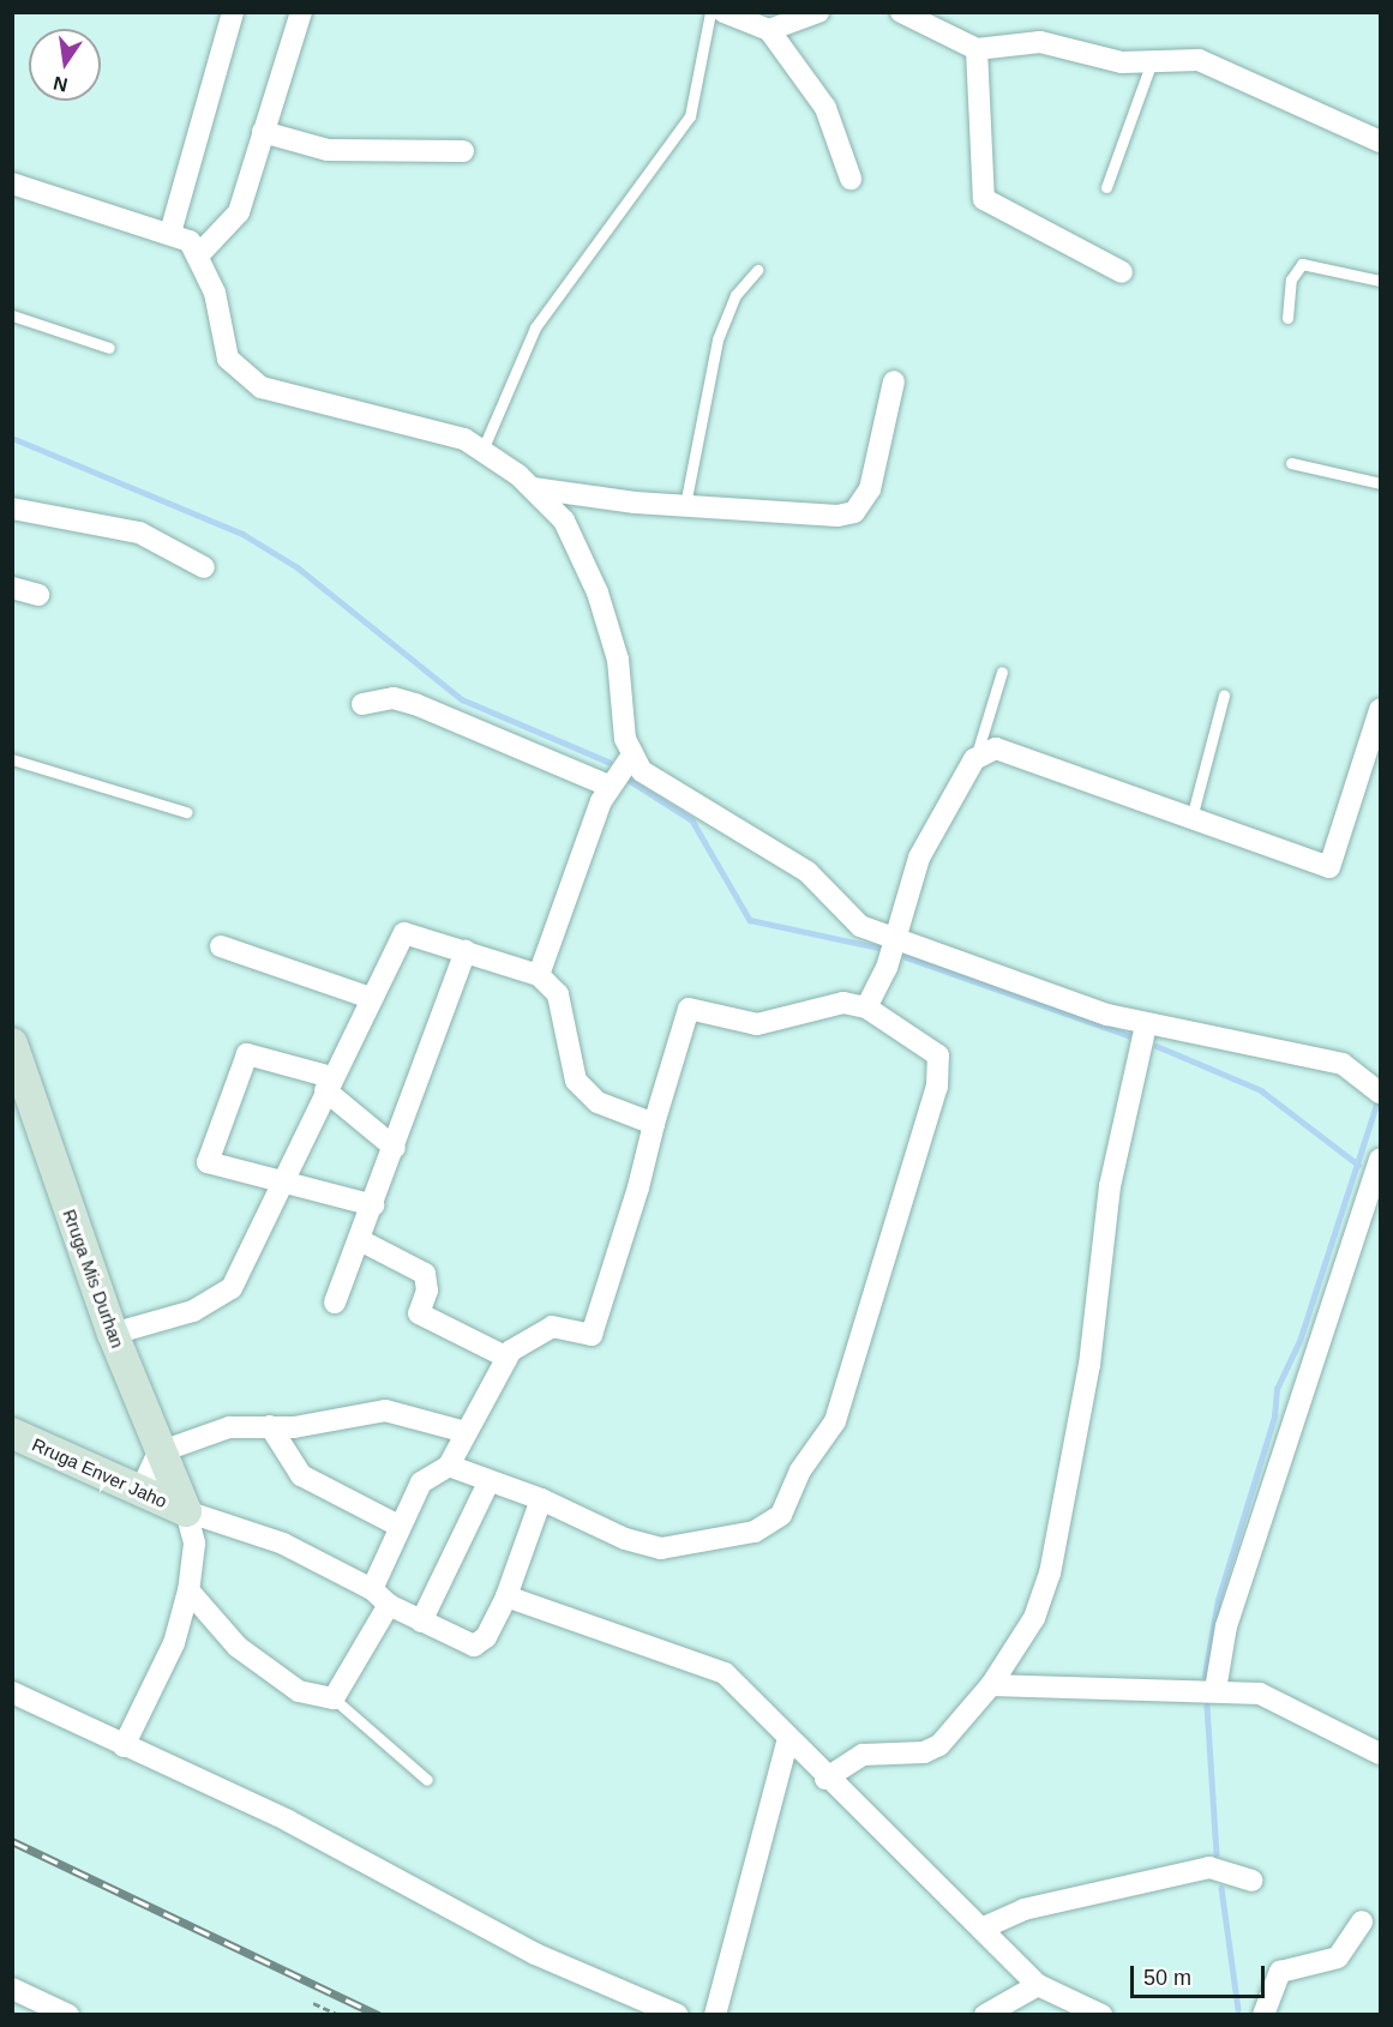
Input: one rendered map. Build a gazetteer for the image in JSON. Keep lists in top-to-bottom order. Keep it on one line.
{"streets":{"street":["Rruga Mis Durhan","Rruga Enver Jaho"]},"crossings":[["Rruga Mis Durhan","Rruga Enver Jaho"]],"scale_bar":"50 m","north":"bottom"}
